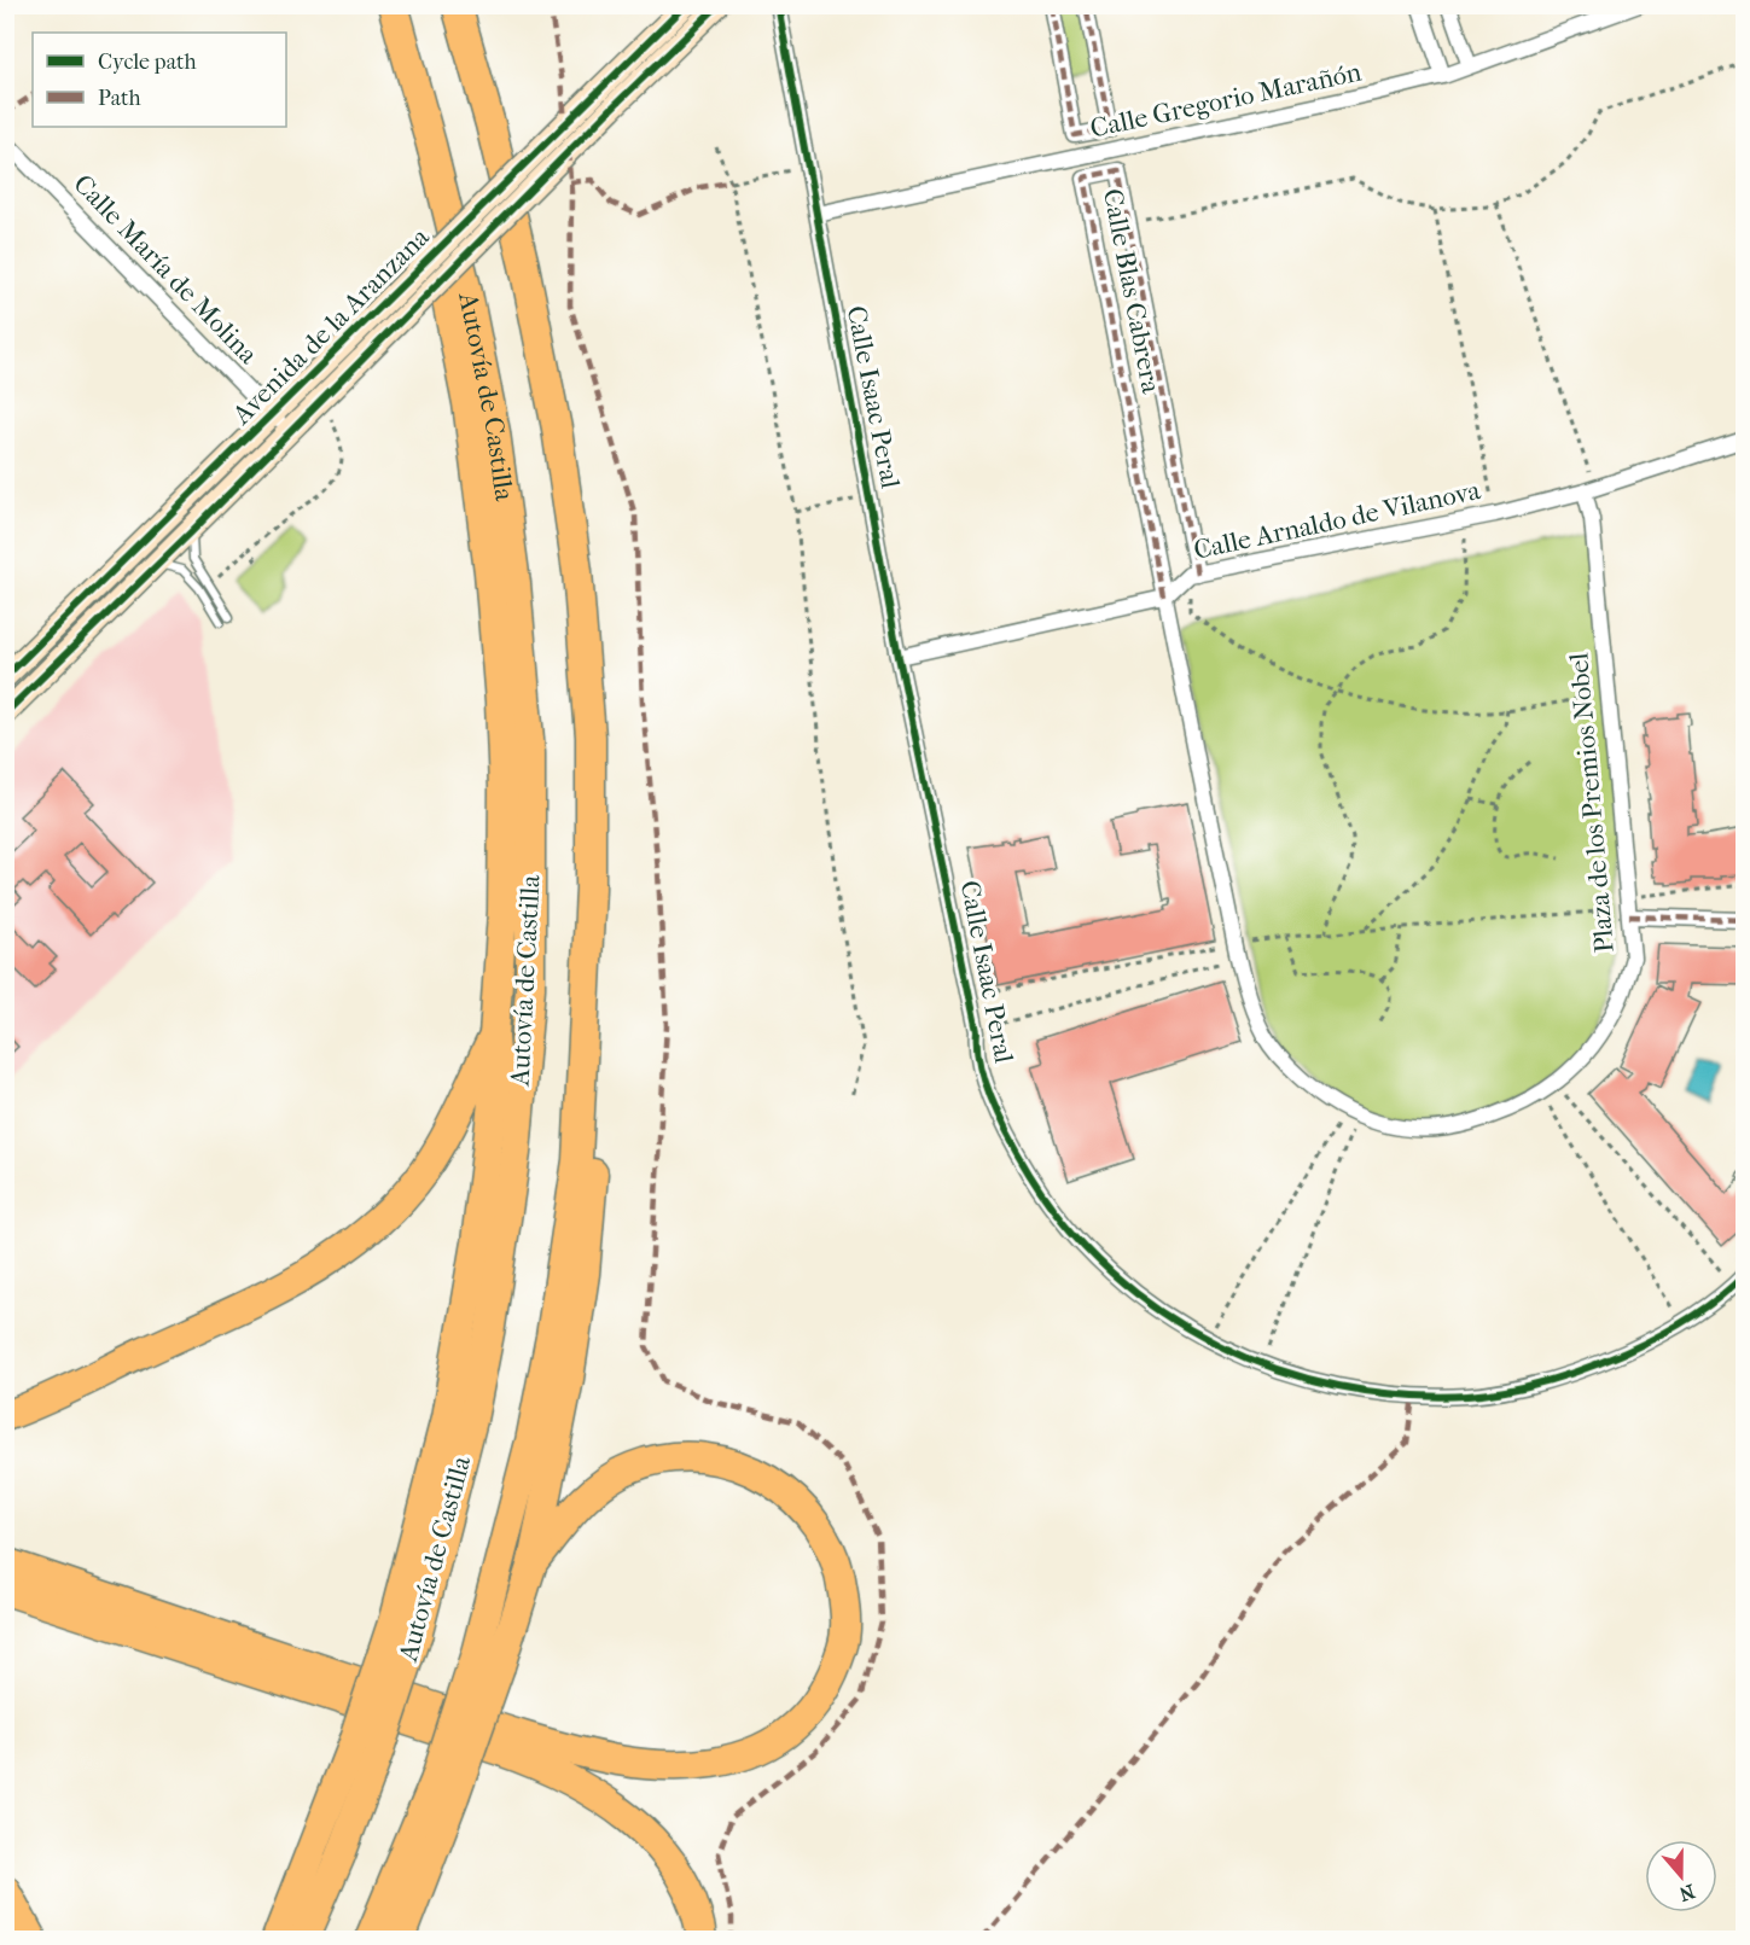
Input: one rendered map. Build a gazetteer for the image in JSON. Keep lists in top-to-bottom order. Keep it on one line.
{"streets":{"highway":["Autovía de Castilla"],"street":["Calle Gregorio Marañón","Calle María de Molina","Calle Blas Cabrera","Avenida de la Aranzana","Calle Isaac Peral","Calle Arnaldo de Vilanova","Plaza de los Premios Nobel"]},"crossings":[["Calle Gregorio Marañón","Calle Isaac Peral"],["Calle María de Molina","Avenida de la Aranzana"],["Calle Blas Cabrera","Calle Arnaldo de Vilanova"],["Calle Blas Cabrera","Plaza de los Premios Nobel"],["Calle Arnaldo de Vilanova","Plaza de los Premios Nobel"]],"legend":["Cycle path","Path"],"north":"bottom"}
